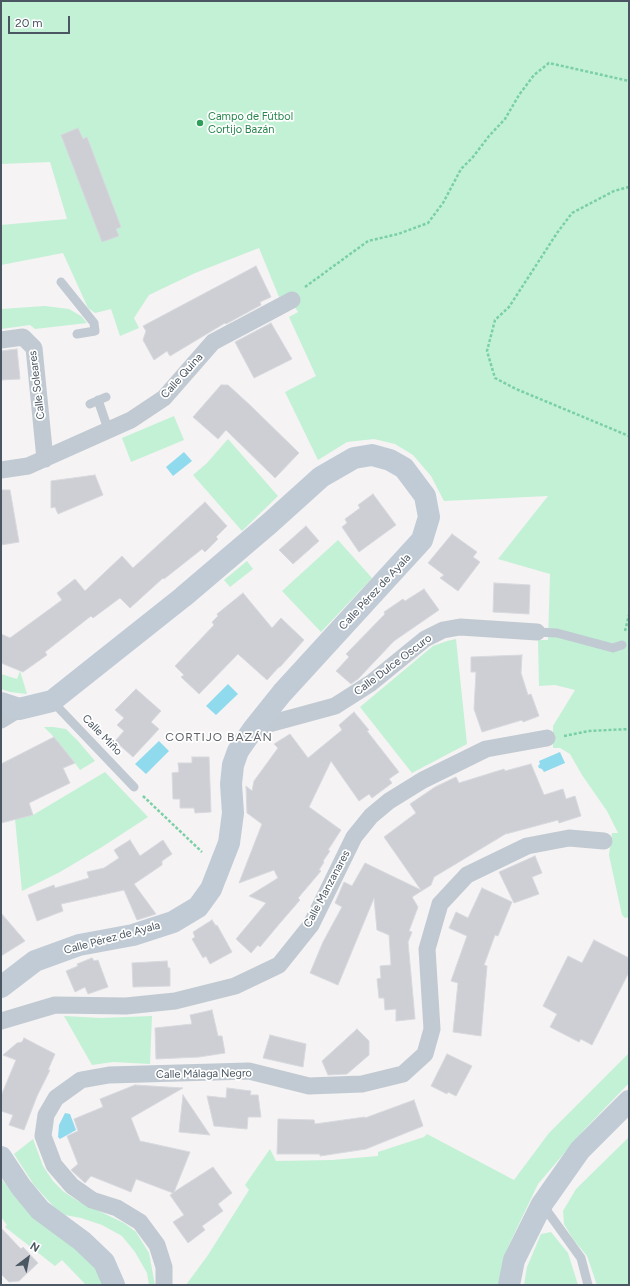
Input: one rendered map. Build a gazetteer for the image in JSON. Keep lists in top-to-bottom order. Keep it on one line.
{"streets":{"street":["Calle Quina","Calle Soleares","Calle Pérez de Ayala","Calle Dulce Oscuro","Calle Manzanares","Calle Málaga Negro"],"lane":["Calle Miño"]},"crossings":[["Calle Quina","Calle Soleares"],["Calle Pérez de Ayala","Calle Dulce Oscuro"],["Calle Pérez de Ayala","Calle Miño"]],"districts":["CORTIJO BAZÁN"],"places":["Campo de Fútbol Cortijo Bazán"],"scale_bar":"20 m","north":"top right"}
